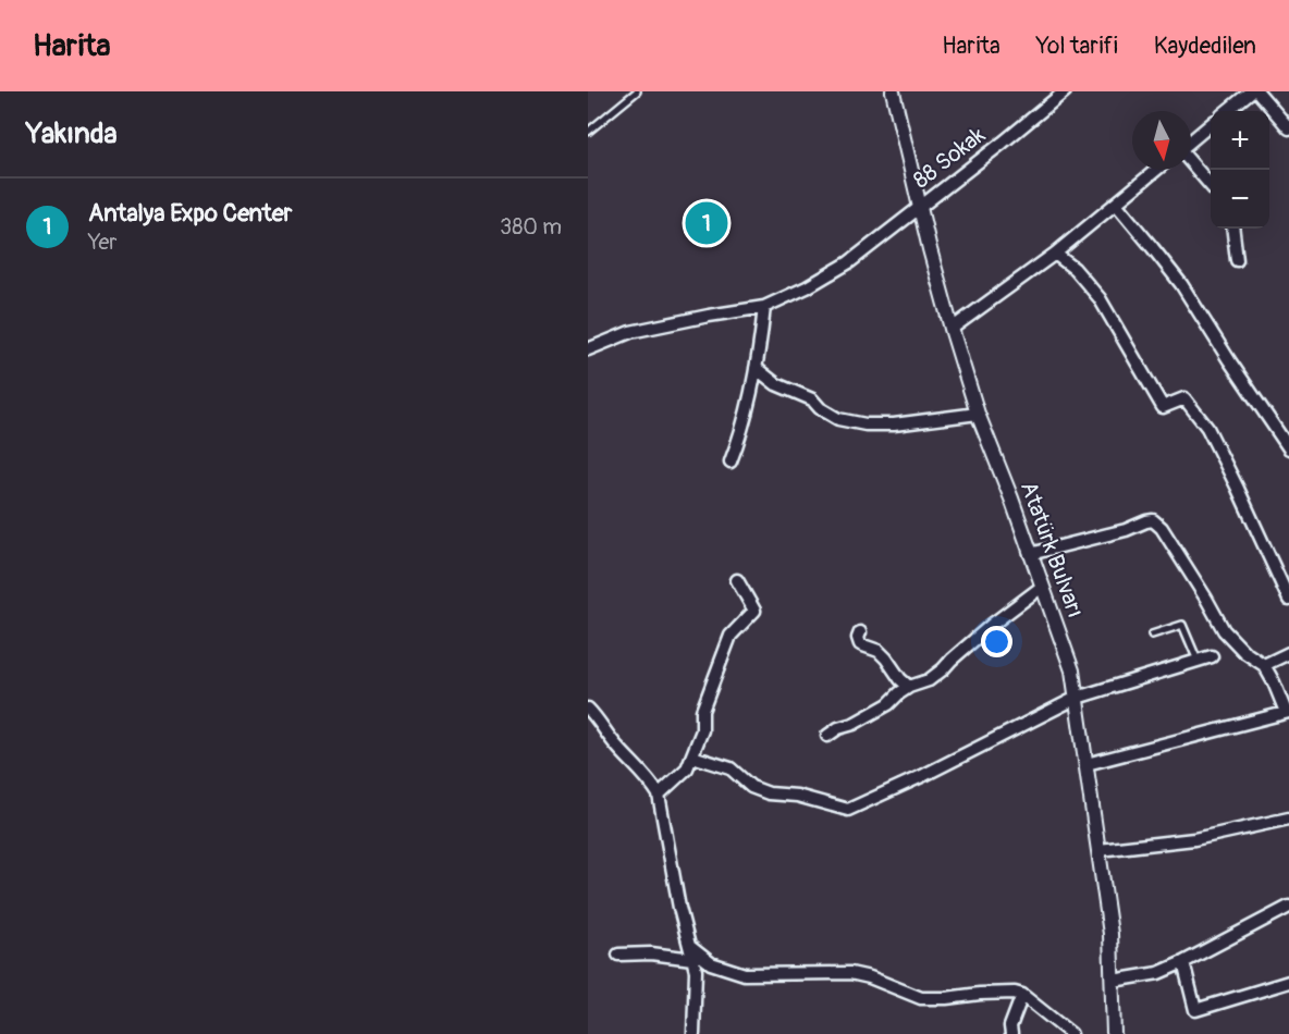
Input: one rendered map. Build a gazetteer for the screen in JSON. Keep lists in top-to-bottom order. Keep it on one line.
{"streets":{"street":["88 Sokak","Atatürk Bulvarı"]},"crossings":[["88 Sokak","Atatürk Bulvarı"]],"north":"bottom","page":{"header":"Harita","nav":["Harita","Yol tarifi","Kaydedilen"],"heading":"Yakında","map_buttons":["+","−"],"list":[{"mark":"1","name":"Antalya Expo Center","note":"Yer","value":"380 m"}],"pins":"1"}}
